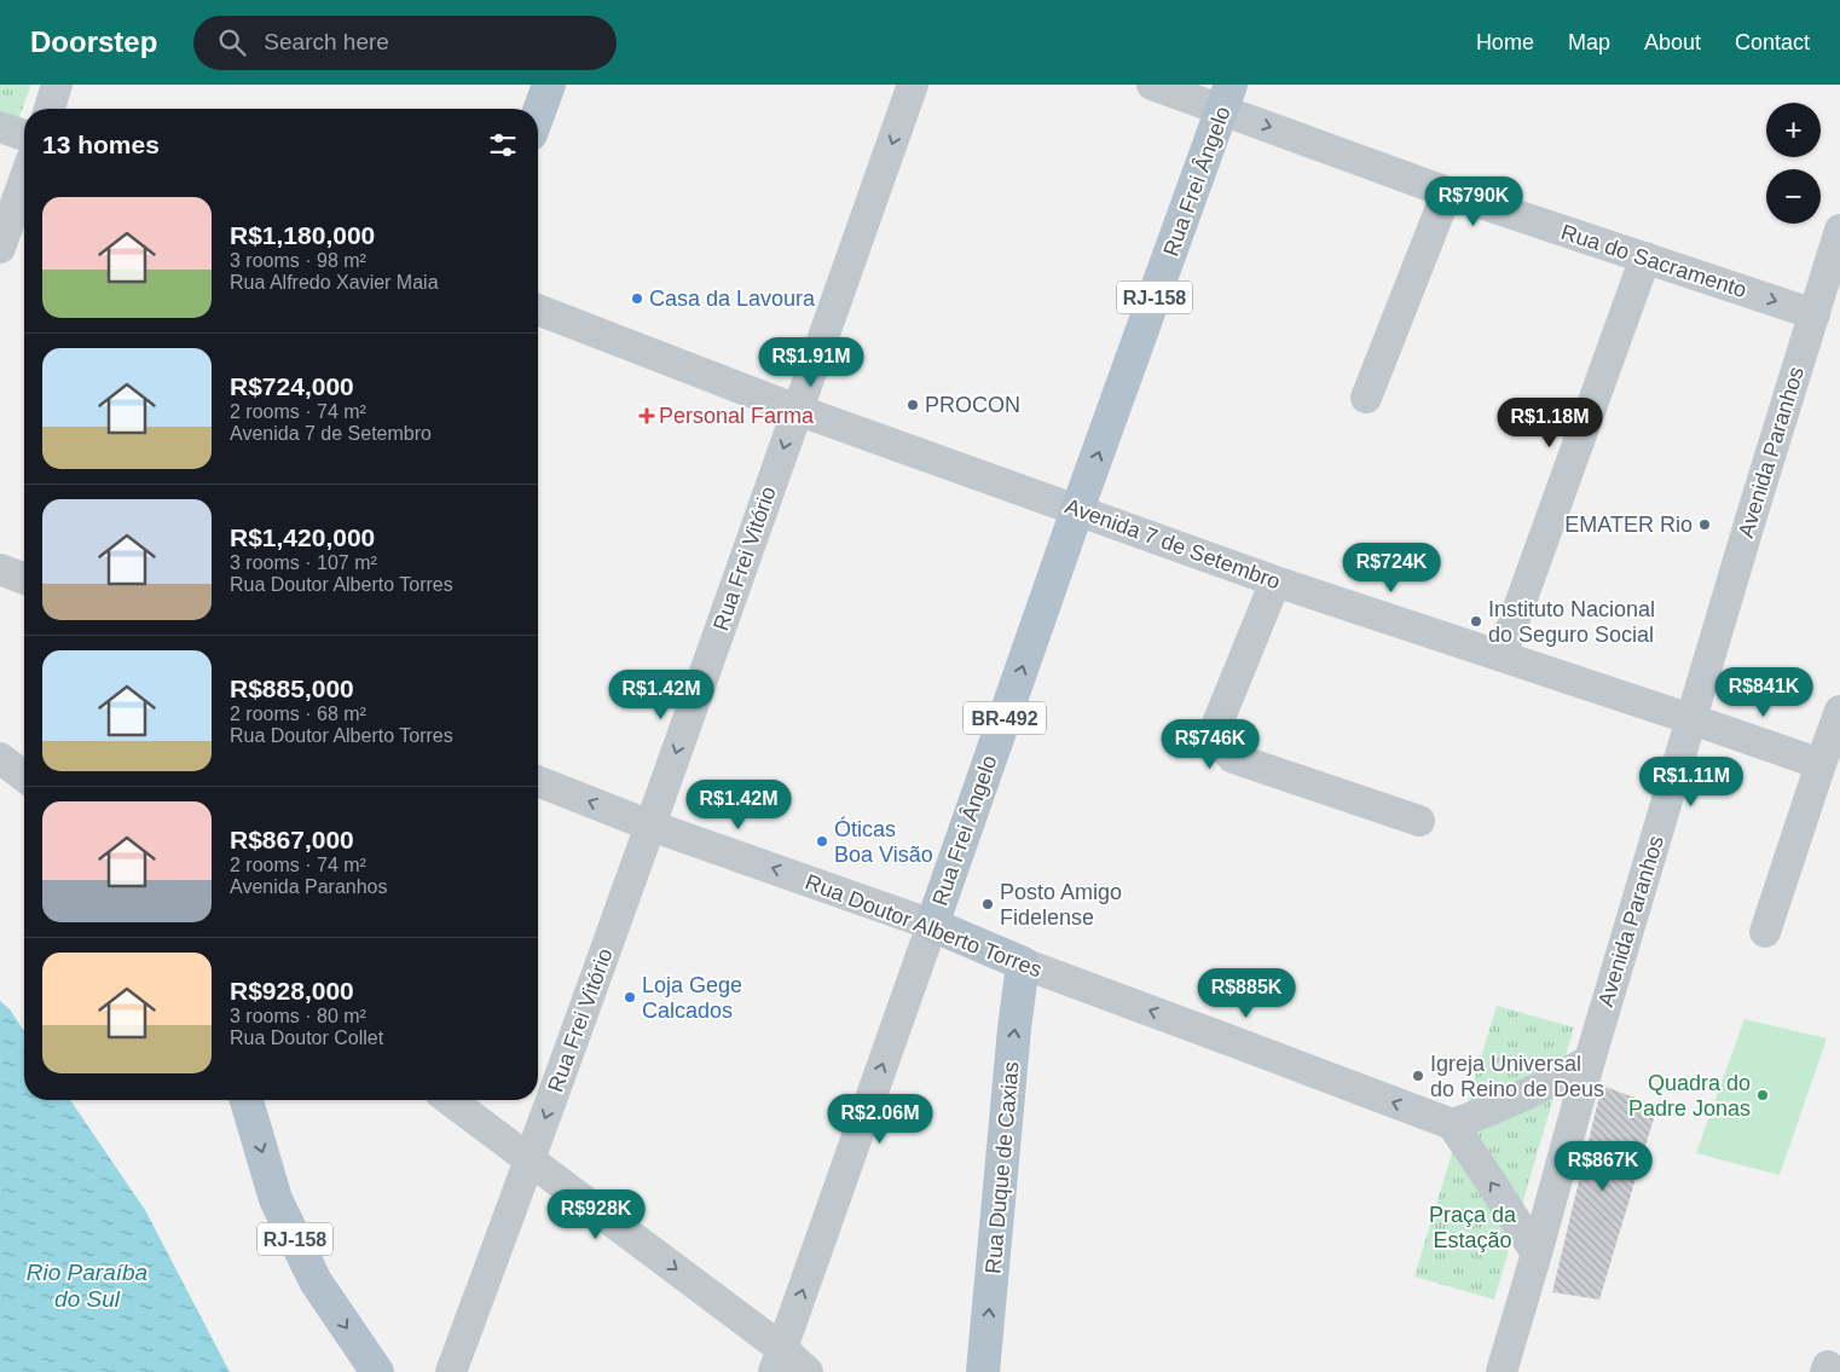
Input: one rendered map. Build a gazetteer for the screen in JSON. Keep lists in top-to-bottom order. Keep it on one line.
{"streets":{"main road":["Rua Frei Ângelo","RJ-158","BR-492","Rua Doutor Alberto Torres","Rua Duque de Caxias"],"street":["Rua do Sacramento","Avenida Paranhos","Avenida 7 de Setembro","Rua Frei Vitório"]},"crossings":[["Rua Frei Ângelo","Rua do Sacramento"],["Rua Frei Ângelo","Avenida 7 de Setembro"],["Rua Frei Ângelo","Rua Doutor Alberto Torres"],["Rua do Sacramento","Avenida Paranhos"],["Avenida Paranhos","Avenida 7 de Setembro"],["Avenida 7 de Setembro","Rua Frei Vitório"],["Rua Frei Vitório","Rua Doutor Alberto Torres"],["Rua Doutor Alberto Torres","Rua Duque de Caxias"]],"one_way":["Rua Frei Ângelo","Rua do Sacramento","Rua Frei Vitório","Rua Doutor Alberto Torres","Rua Duque de Caxias"],"water":["Rio Paraíba do Sul"],"parks":["Praça da Estação"],"places":{"other":["Casa da Lavoura","PROCON","EMATER Rio","Instituto Nacional do Seguro Social","Óticas Boa Visão","Posto Amigo Fidelense","Loja Gege Calcados","Igreja Universal do Reino de Deus","Quadra do Padre Jonas"],"health":["Personal Farma"]},"page":{"header":"Doorstep","search":"Search here","nav":["Home","Map","About","Contact"],"map_buttons":["+","−"],"heading":"13 homes","price":["R$790K","R$1.91M","R$1.18M","R$724K","R$841K","R$1.42M","R$746K","R$1.11M","R$1.42M","R$885K","R$2.06M","R$867K","R$928K"],"list":[{"name":"R$1,180,000","note":"3 rooms · 98 m² · Rua Alfredo Xavier Maia"},{"name":"R$724,000","note":"2 rooms · 74 m² · Avenida 7 de Setembro"},{"name":"R$1,420,000","note":"3 rooms · 107 m² · Rua Doutor Alberto Torres"},{"name":"R$885,000","note":"2 rooms · 68 m² · Rua Doutor Alberto Torres"},{"name":"R$867,000","note":"2 rooms · 74 m² · Avenida Paranhos"},{"name":"R$928,000","note":"3 rooms · 80 m² · Rua Doutor Collet"}]}}
